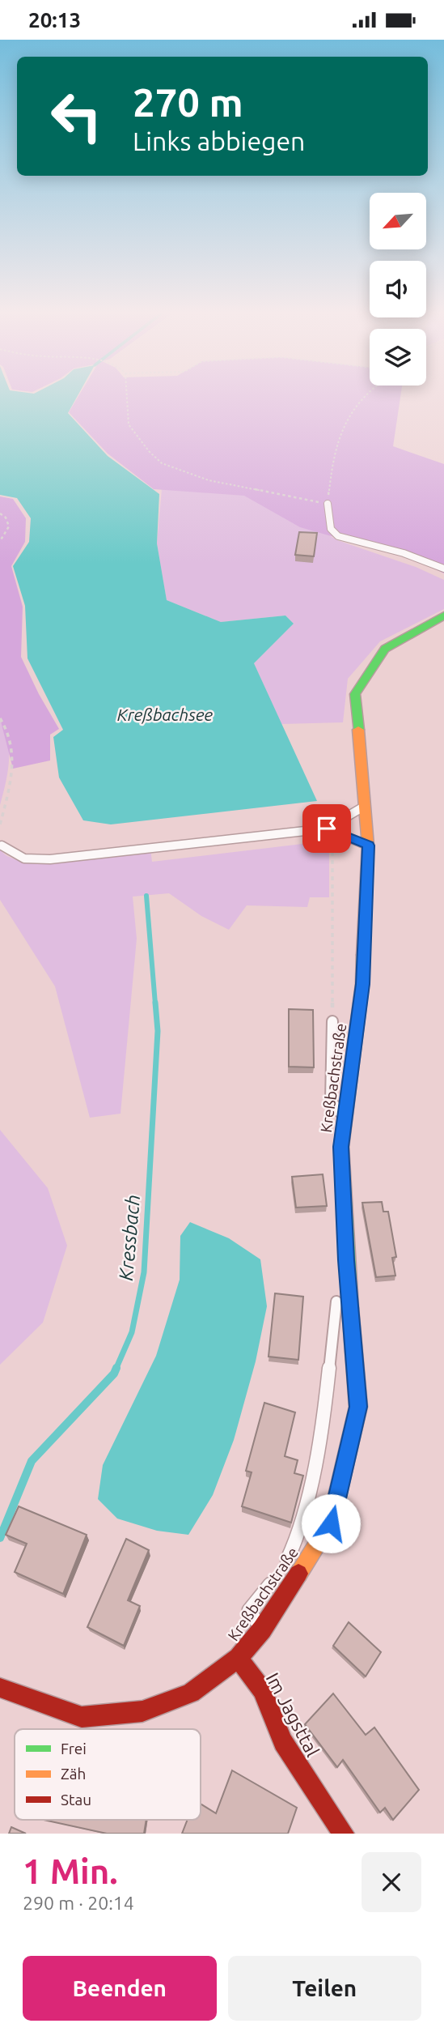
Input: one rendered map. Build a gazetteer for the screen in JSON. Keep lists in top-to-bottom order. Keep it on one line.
{"streets":{"street":["Kreßbachstraße","Im Jagsttal"]},"crossings":[["Kreßbachstraße","Im Jagsttal"]],"water":["Kreßbachsee","Kressbach"],"legend":["Frei","Zäh","Stau"],"north":"bottom left","page":{"status":"20:13","turn":["270 m","Links abbiegen"],"heading":["1 Min.","290 m · 20:14"],"buttons":["Beenden","Teilen"]}}
